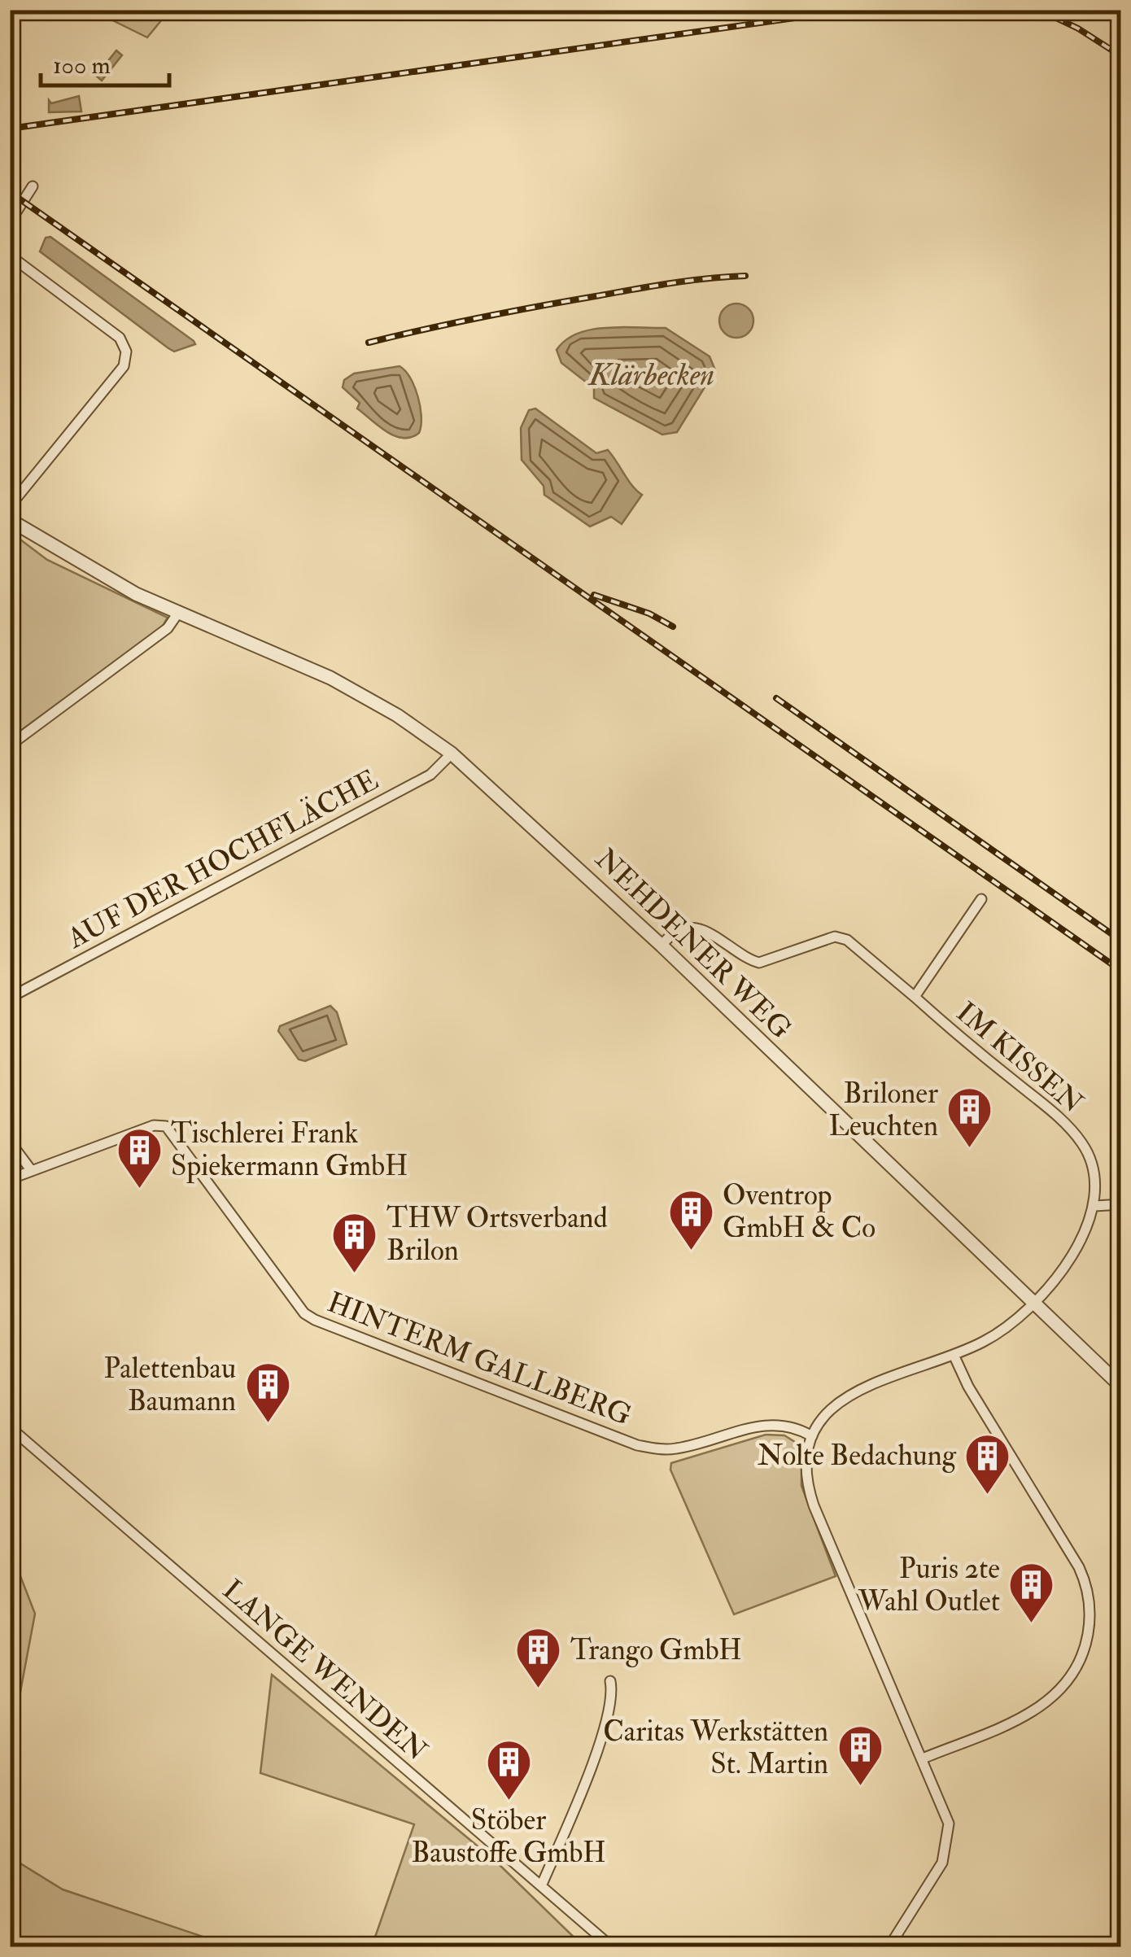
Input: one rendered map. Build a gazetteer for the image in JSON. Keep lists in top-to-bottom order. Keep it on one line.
{"streets":{"street":["AUF DER HOCHFLÄCHE","NEHDENER WEG","IM KISSEN","HINTERM GALLBERG","LANGE WENDEN"]},"crossings":[["AUF DER HOCHFLÄCHE","NEHDENER WEG"],["NEHDENER WEG","IM KISSEN"]],"water":["Klärbecken"],"places":{"building":["Briloner Leuchten","Tischlerei Frank Spiekermann GmbH","Oventrop GmbH & Co","THW Ortsverband Brilon","Palettenbau Baumann","Nolte Bedachung","Puris 2te Wahl Outlet","Trango GmbH","Caritas Werkstätten St. Martin","Stöber Baustoffe GmbH"]},"scale_bar":"100 m"}
